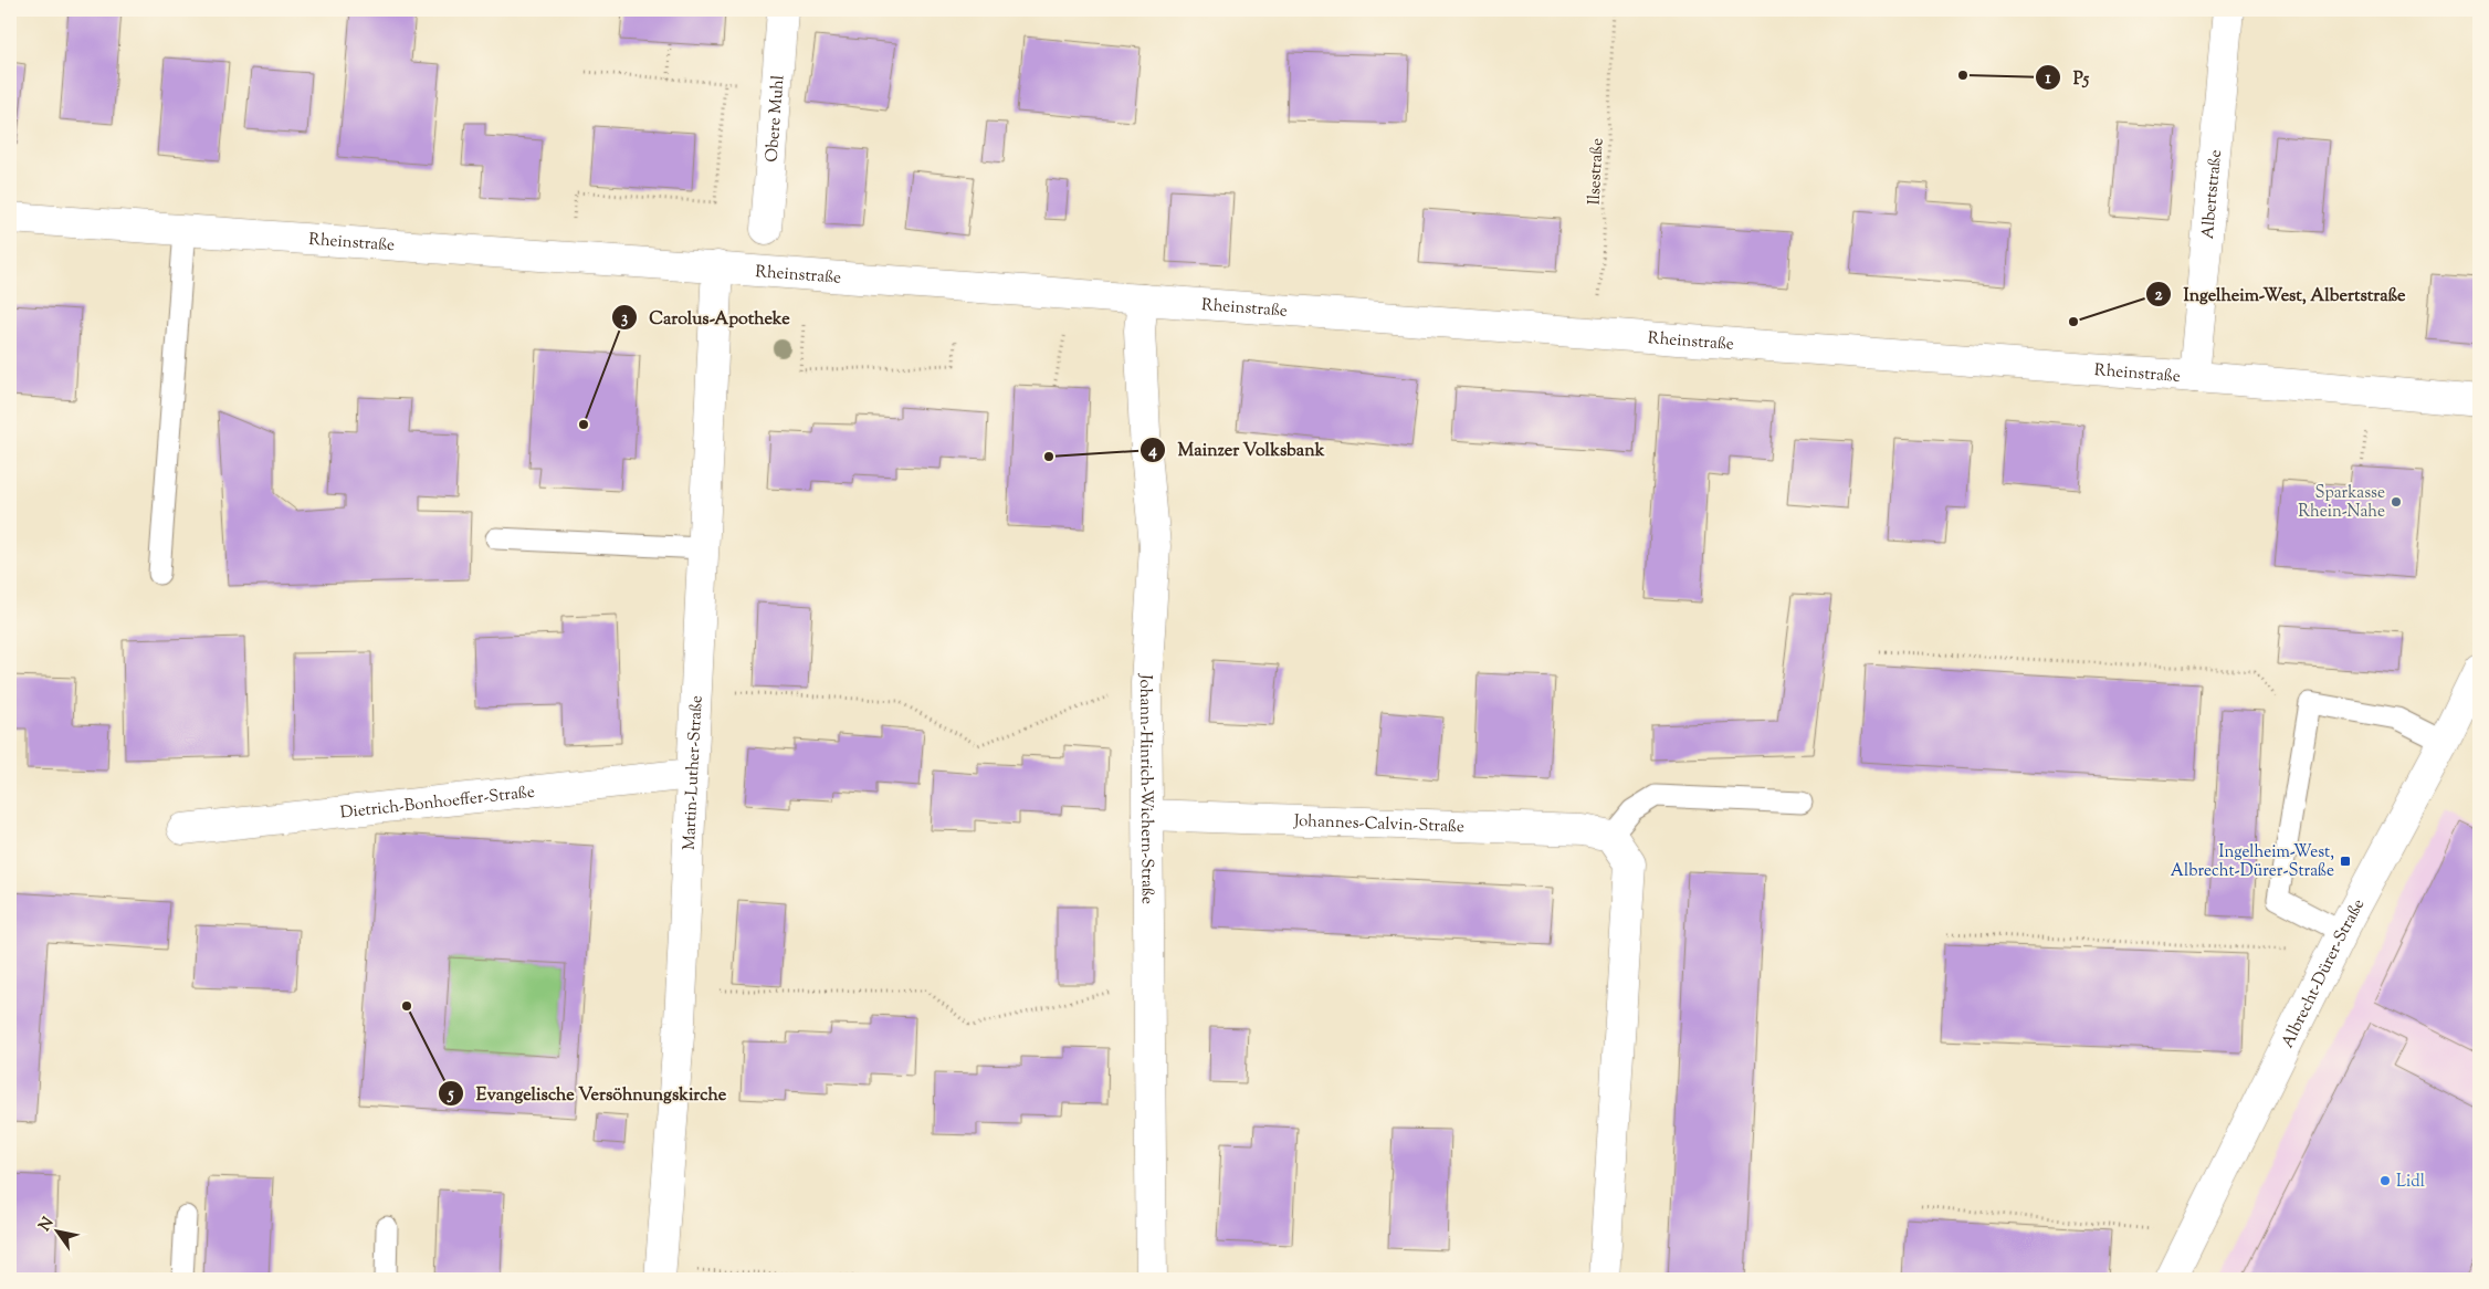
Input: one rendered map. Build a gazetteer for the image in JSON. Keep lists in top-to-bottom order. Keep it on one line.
{"streets":{"street":["Obere Muhl","Albertstraße","Rheinstraße","Martin-Luther-Straße","Johann-Hinrich-Wichern-Straße","Dietrich-Bonhoeffer-Straße","Johannes-Calvin-Straße","Albrecht-Dürer-Straße"],"path":["Ilsestraße"]},"crossings":[["Ilsestraße","Rheinstraße"],["Albertstraße","Rheinstraße"],["Rheinstraße","Martin-Luther-Straße"],["Rheinstraße","Johann-Hinrich-Wichern-Straße"],["Martin-Luther-Straße","Dietrich-Bonhoeffer-Straße"],["Johann-Hinrich-Wichern-Straße","Johannes-Calvin-Straße"]],"places":{"other":["P5","Ingelheim-West, Albertstraße","Carolus-Apotheke","Mainzer Volksbank","Sparkasse Rhein-Nahe","Evangelische Versöhnungskirche","Lidl"],"transit":["Ingelheim-West, Albrecht-Dürer-Straße"]},"north":"top left"}
